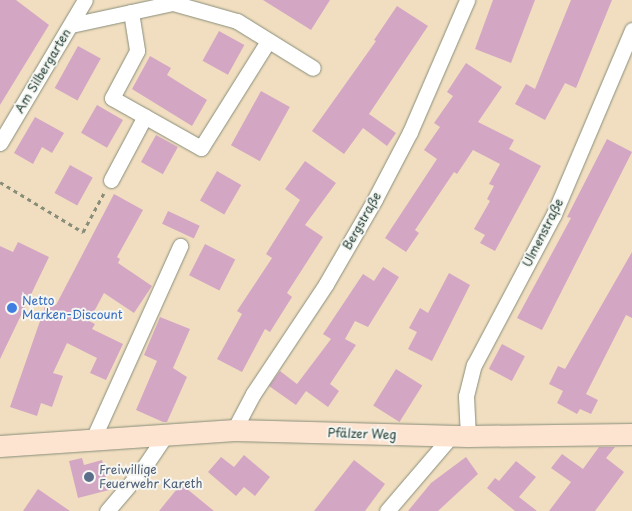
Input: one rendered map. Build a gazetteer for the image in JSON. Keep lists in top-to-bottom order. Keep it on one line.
{"streets":{"street":["Am Silbergarten","Bergstraße","Ulmenstraße","Pfälzer Weg"]},"crossings":[["Bergstraße","Pfälzer Weg"],["Ulmenstraße","Pfälzer Weg"]],"places":["Netto Marken-Discount","Freiwillige Feuerwehr Kareth"]}
